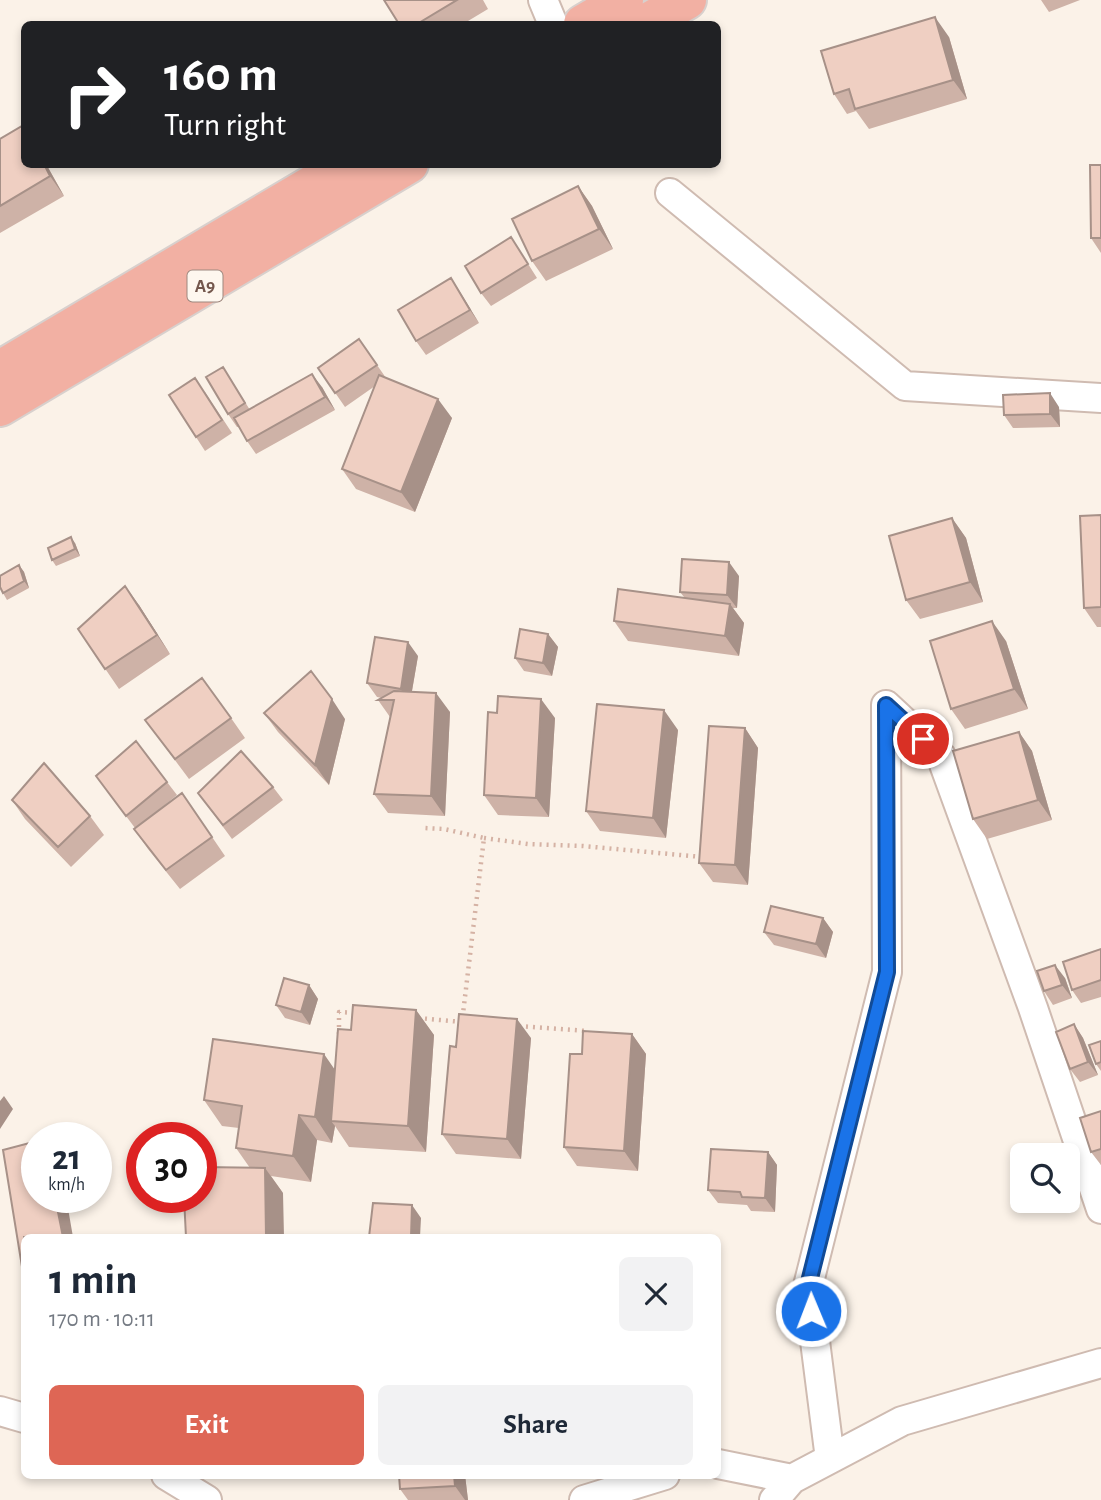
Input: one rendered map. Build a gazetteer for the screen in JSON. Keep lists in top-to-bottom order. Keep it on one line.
{"streets":{"highway":["A9"]},"page":{"turn":["160 m","Turn right"],"speed":"21 km/h","limit":"30","heading":["1 min","170 m · 10:11"],"buttons":["Exit","Share"]}}
